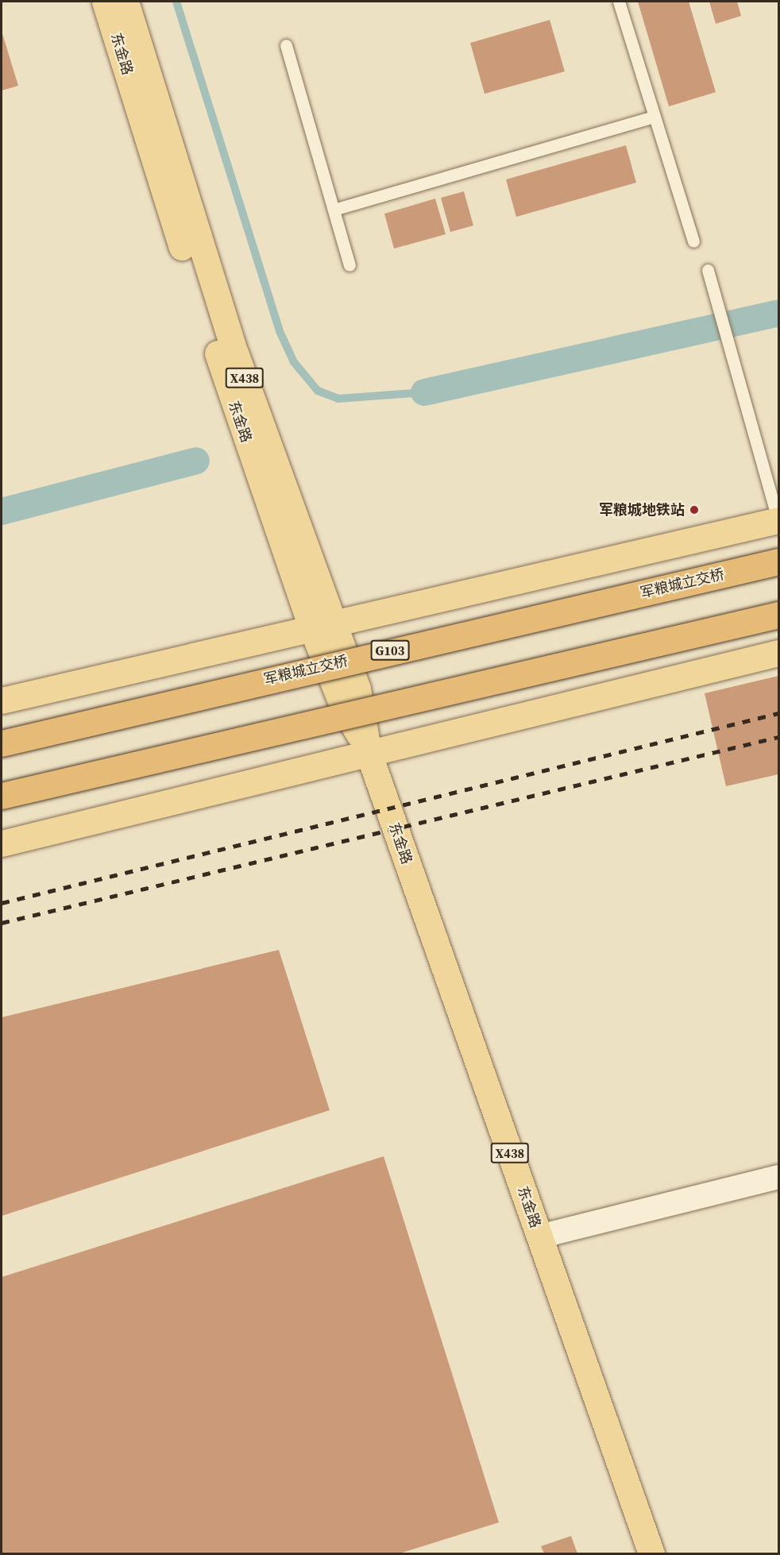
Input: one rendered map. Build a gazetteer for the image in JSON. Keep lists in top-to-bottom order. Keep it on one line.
{"streets":{"highway":["军粮城立交桥","G103"],"main road":["东金路","X438"]},"places":["军粮城地铁站"]}
